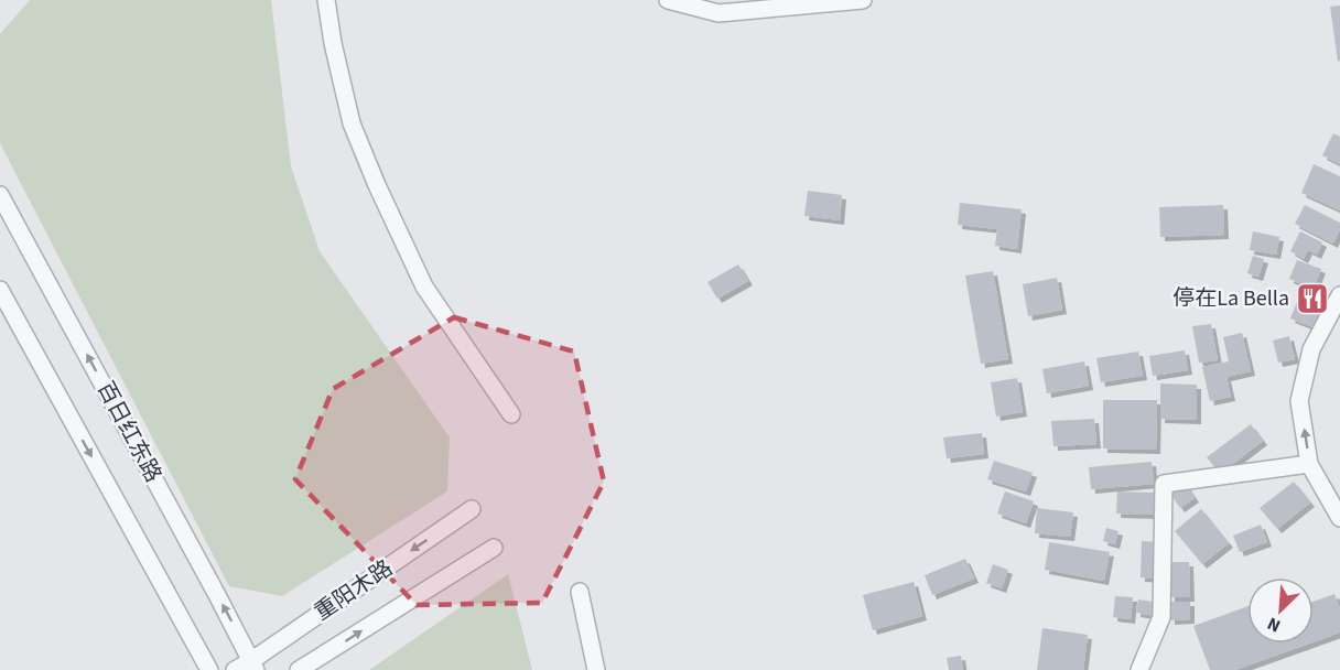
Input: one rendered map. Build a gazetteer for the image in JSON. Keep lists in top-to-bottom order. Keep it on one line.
{"streets":{"street":["百日红东路","重阳木路"]},"crossings":[["百日红东路","重阳木路"]],"places":{"restaurant":["停在La Bella"]},"north":"bottom left"}
